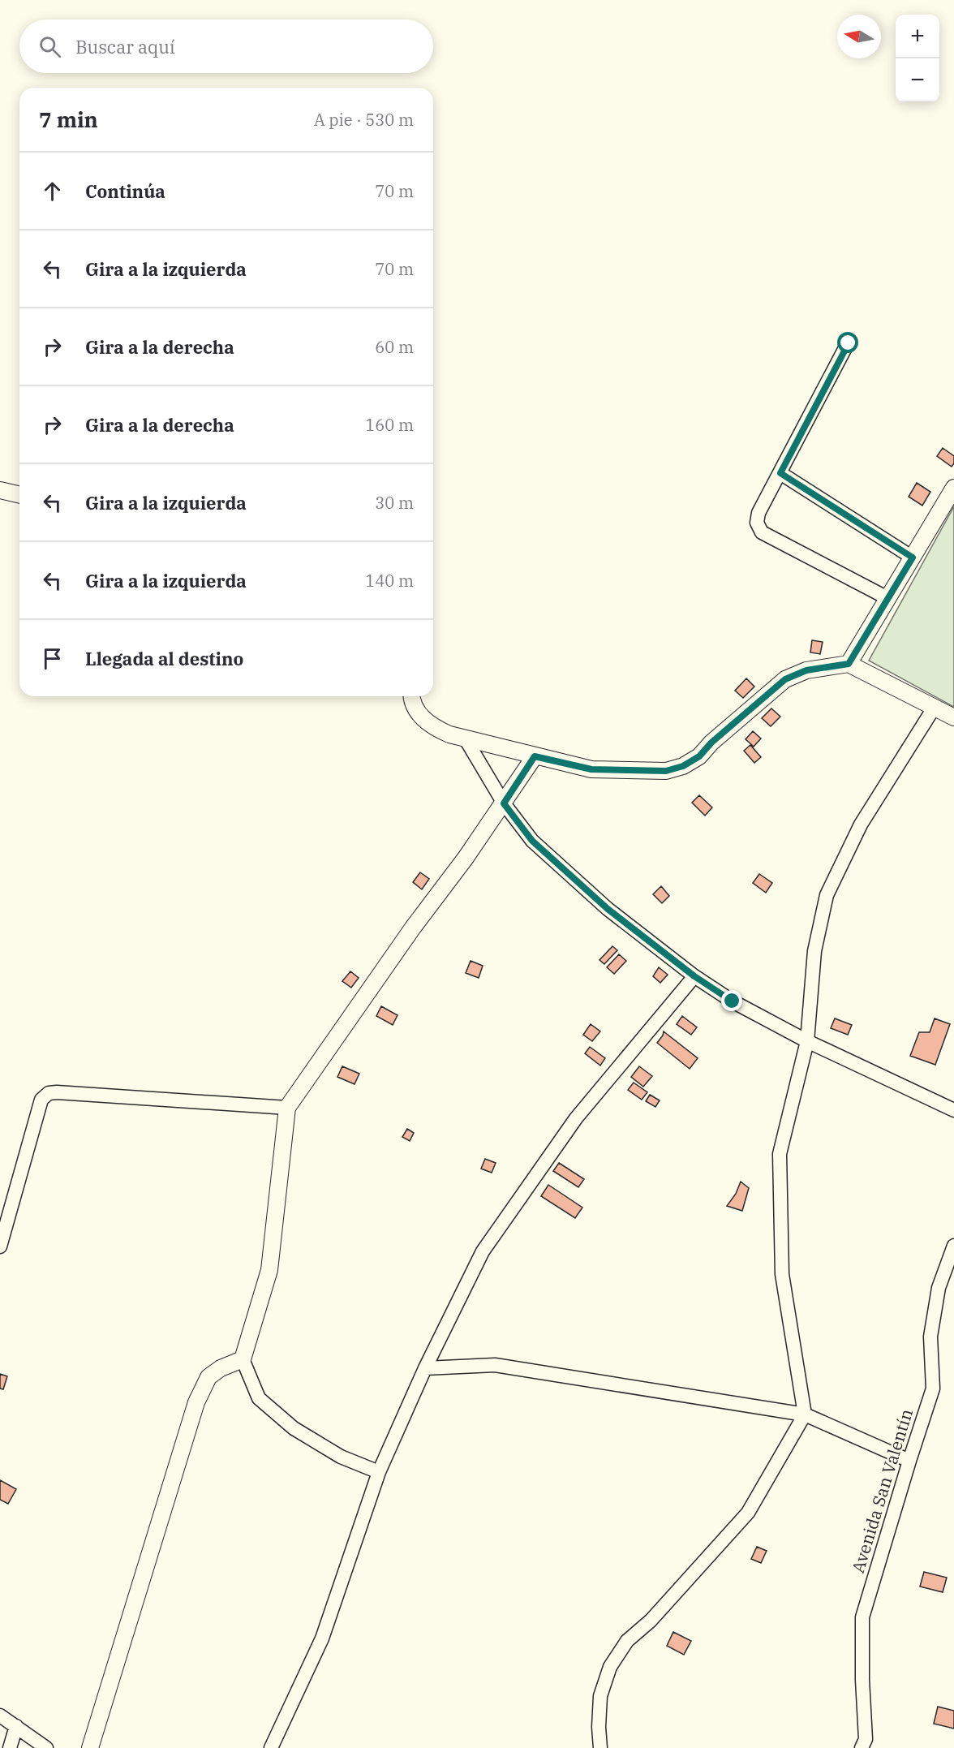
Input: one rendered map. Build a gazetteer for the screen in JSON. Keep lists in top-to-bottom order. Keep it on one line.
{"streets":{"street":["Avenida San Valentín"]},"north":"left","page":{"map_buttons":["+","−"],"search":"Buscar aquí","heading":["7 min","A pie · 530 m"],"list":[["Continúa","70 m"],["Gira a la izquierda","70 m"],["Gira a la derecha","60 m"],["Gira a la derecha","160 m"],["Gira a la izquierda","30 m"],["Gira a la izquierda","140 m"],"Llegada al destino"]}}
